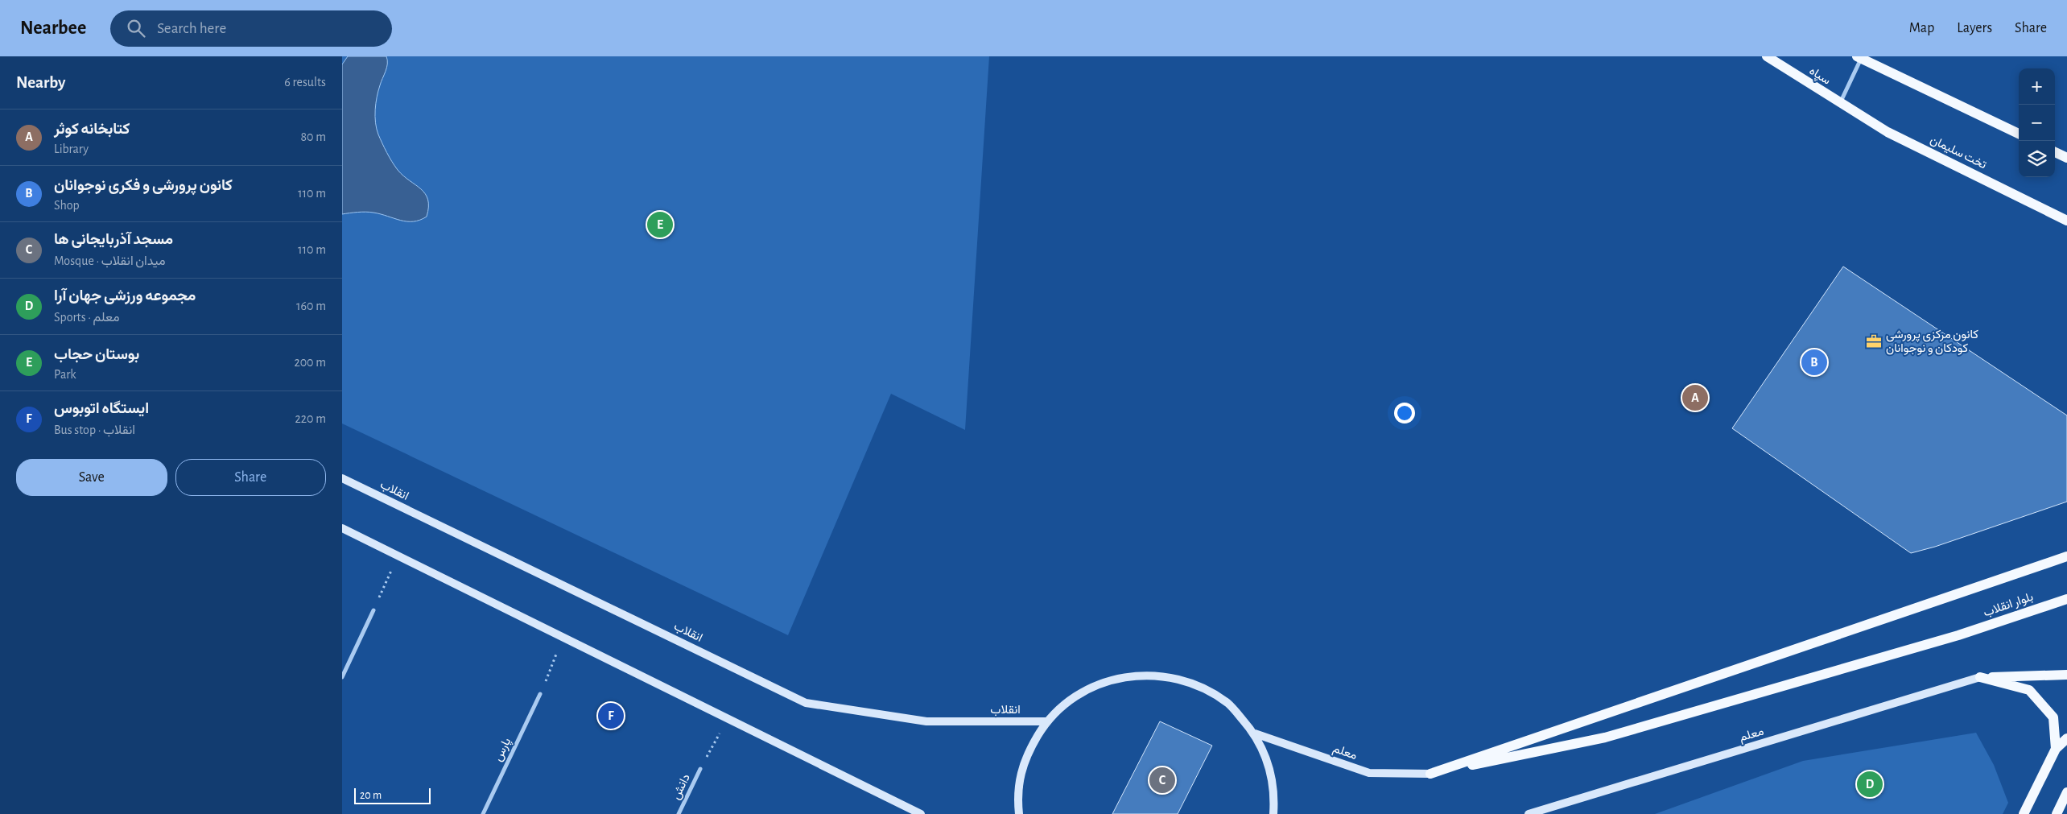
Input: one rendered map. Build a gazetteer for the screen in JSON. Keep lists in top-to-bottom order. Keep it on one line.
{"streets":{"main road":["سپاه","تخت سلیمان","انقلاب","بلوار انقلاب","معلم"],"street":["پارس","دانش"]},"crossings":[["سپاه","تخت سلیمان"],["بلوار انقلاب","معلم"]],"places":{"office":["کانون مرکزی پرورشی کودکان و نوجوانان"]},"scale_bar":"20 m","page":{"header":"Nearbee","search":"Search here","nav":["Map","Layers","Share"],"heading":["Nearby","6 results"],"map_buttons":["+","−"],"list":[{"mark":"A","name":"کتابخانه کوثر","note":"Library","value":"80 m"},{"mark":"B","name":"کانون پرورشی و فکری نوجوانان","note":"Shop","value":"110 m"},{"mark":"C","name":"مسجد آذربایجانی ها","note":"Mosque · میدان انقلاب","value":"110 m"},{"mark":"D","name":"مجموعه ورزشی جهان آرا","note":"Sports · معلم","value":"160 m"},{"mark":"E","name":"بوستان حجاب","note":"Park","value":"200 m"},{"mark":"F","name":"ایستگاه اتوبوس","note":"Bus stop · انقلاب","value":"220 m"}],"pins":["E","B","A","F","C","D"],"buttons":["Save","Share"],"scale":"20 m"}}
